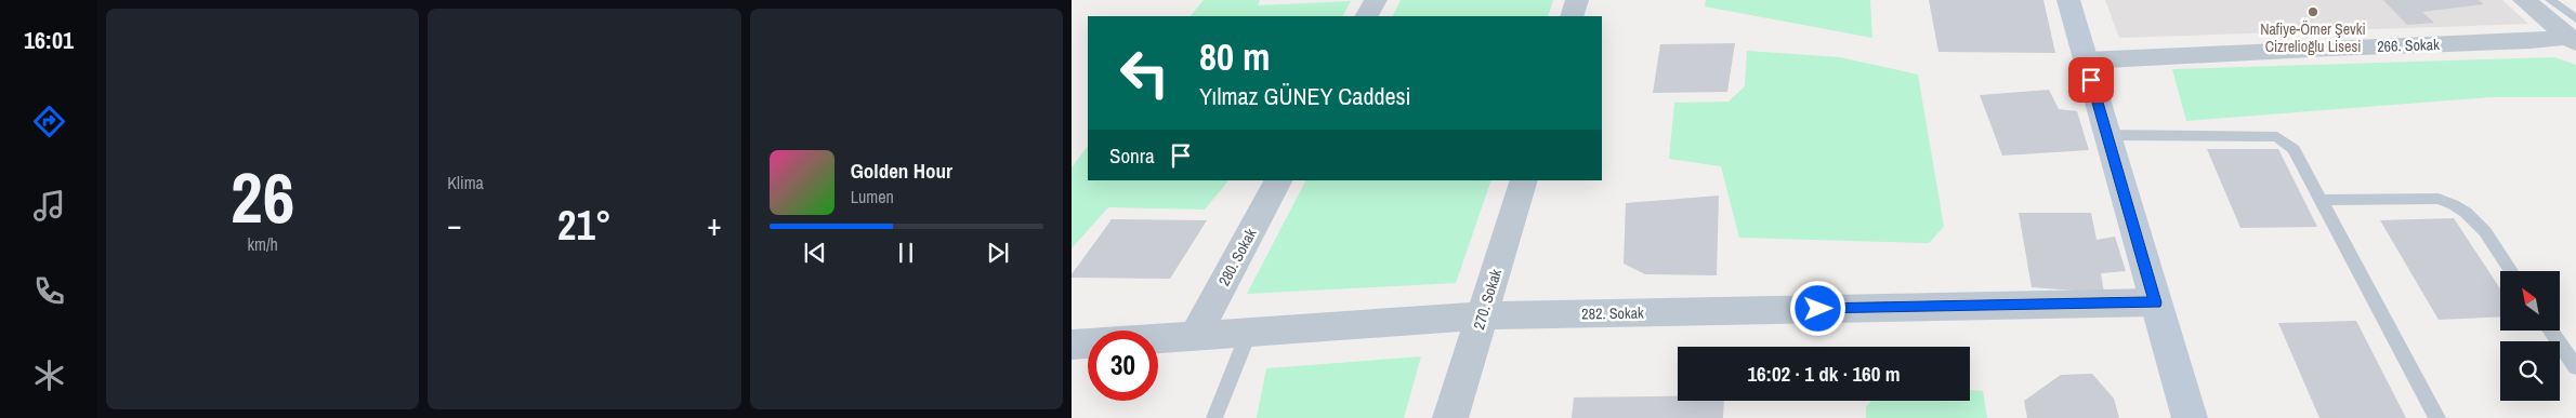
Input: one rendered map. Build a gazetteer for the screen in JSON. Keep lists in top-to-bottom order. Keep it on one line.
{"streets":{"street":["266. Sokak","280. Sokak","270. Sokak","282. Sokak"]},"crossings":[["280. Sokak","282. Sokak"],["270. Sokak","282. Sokak"]],"places":["Nafiye-Ömer Şevki Cizrelioğlu Lisesi"],"north":"top left","page":{"tabs":"16:01","tile":[["26","km/h"],"Klima"],"turn":["80 m","Yılmaz GÜNEY Caddesi"],"then":"Sonra","song":["Golden Hour","Lumen"],"heat":["−","21°","+"],"limit":"30","trip":"16:02 · 1 dk · 160 m"}}
